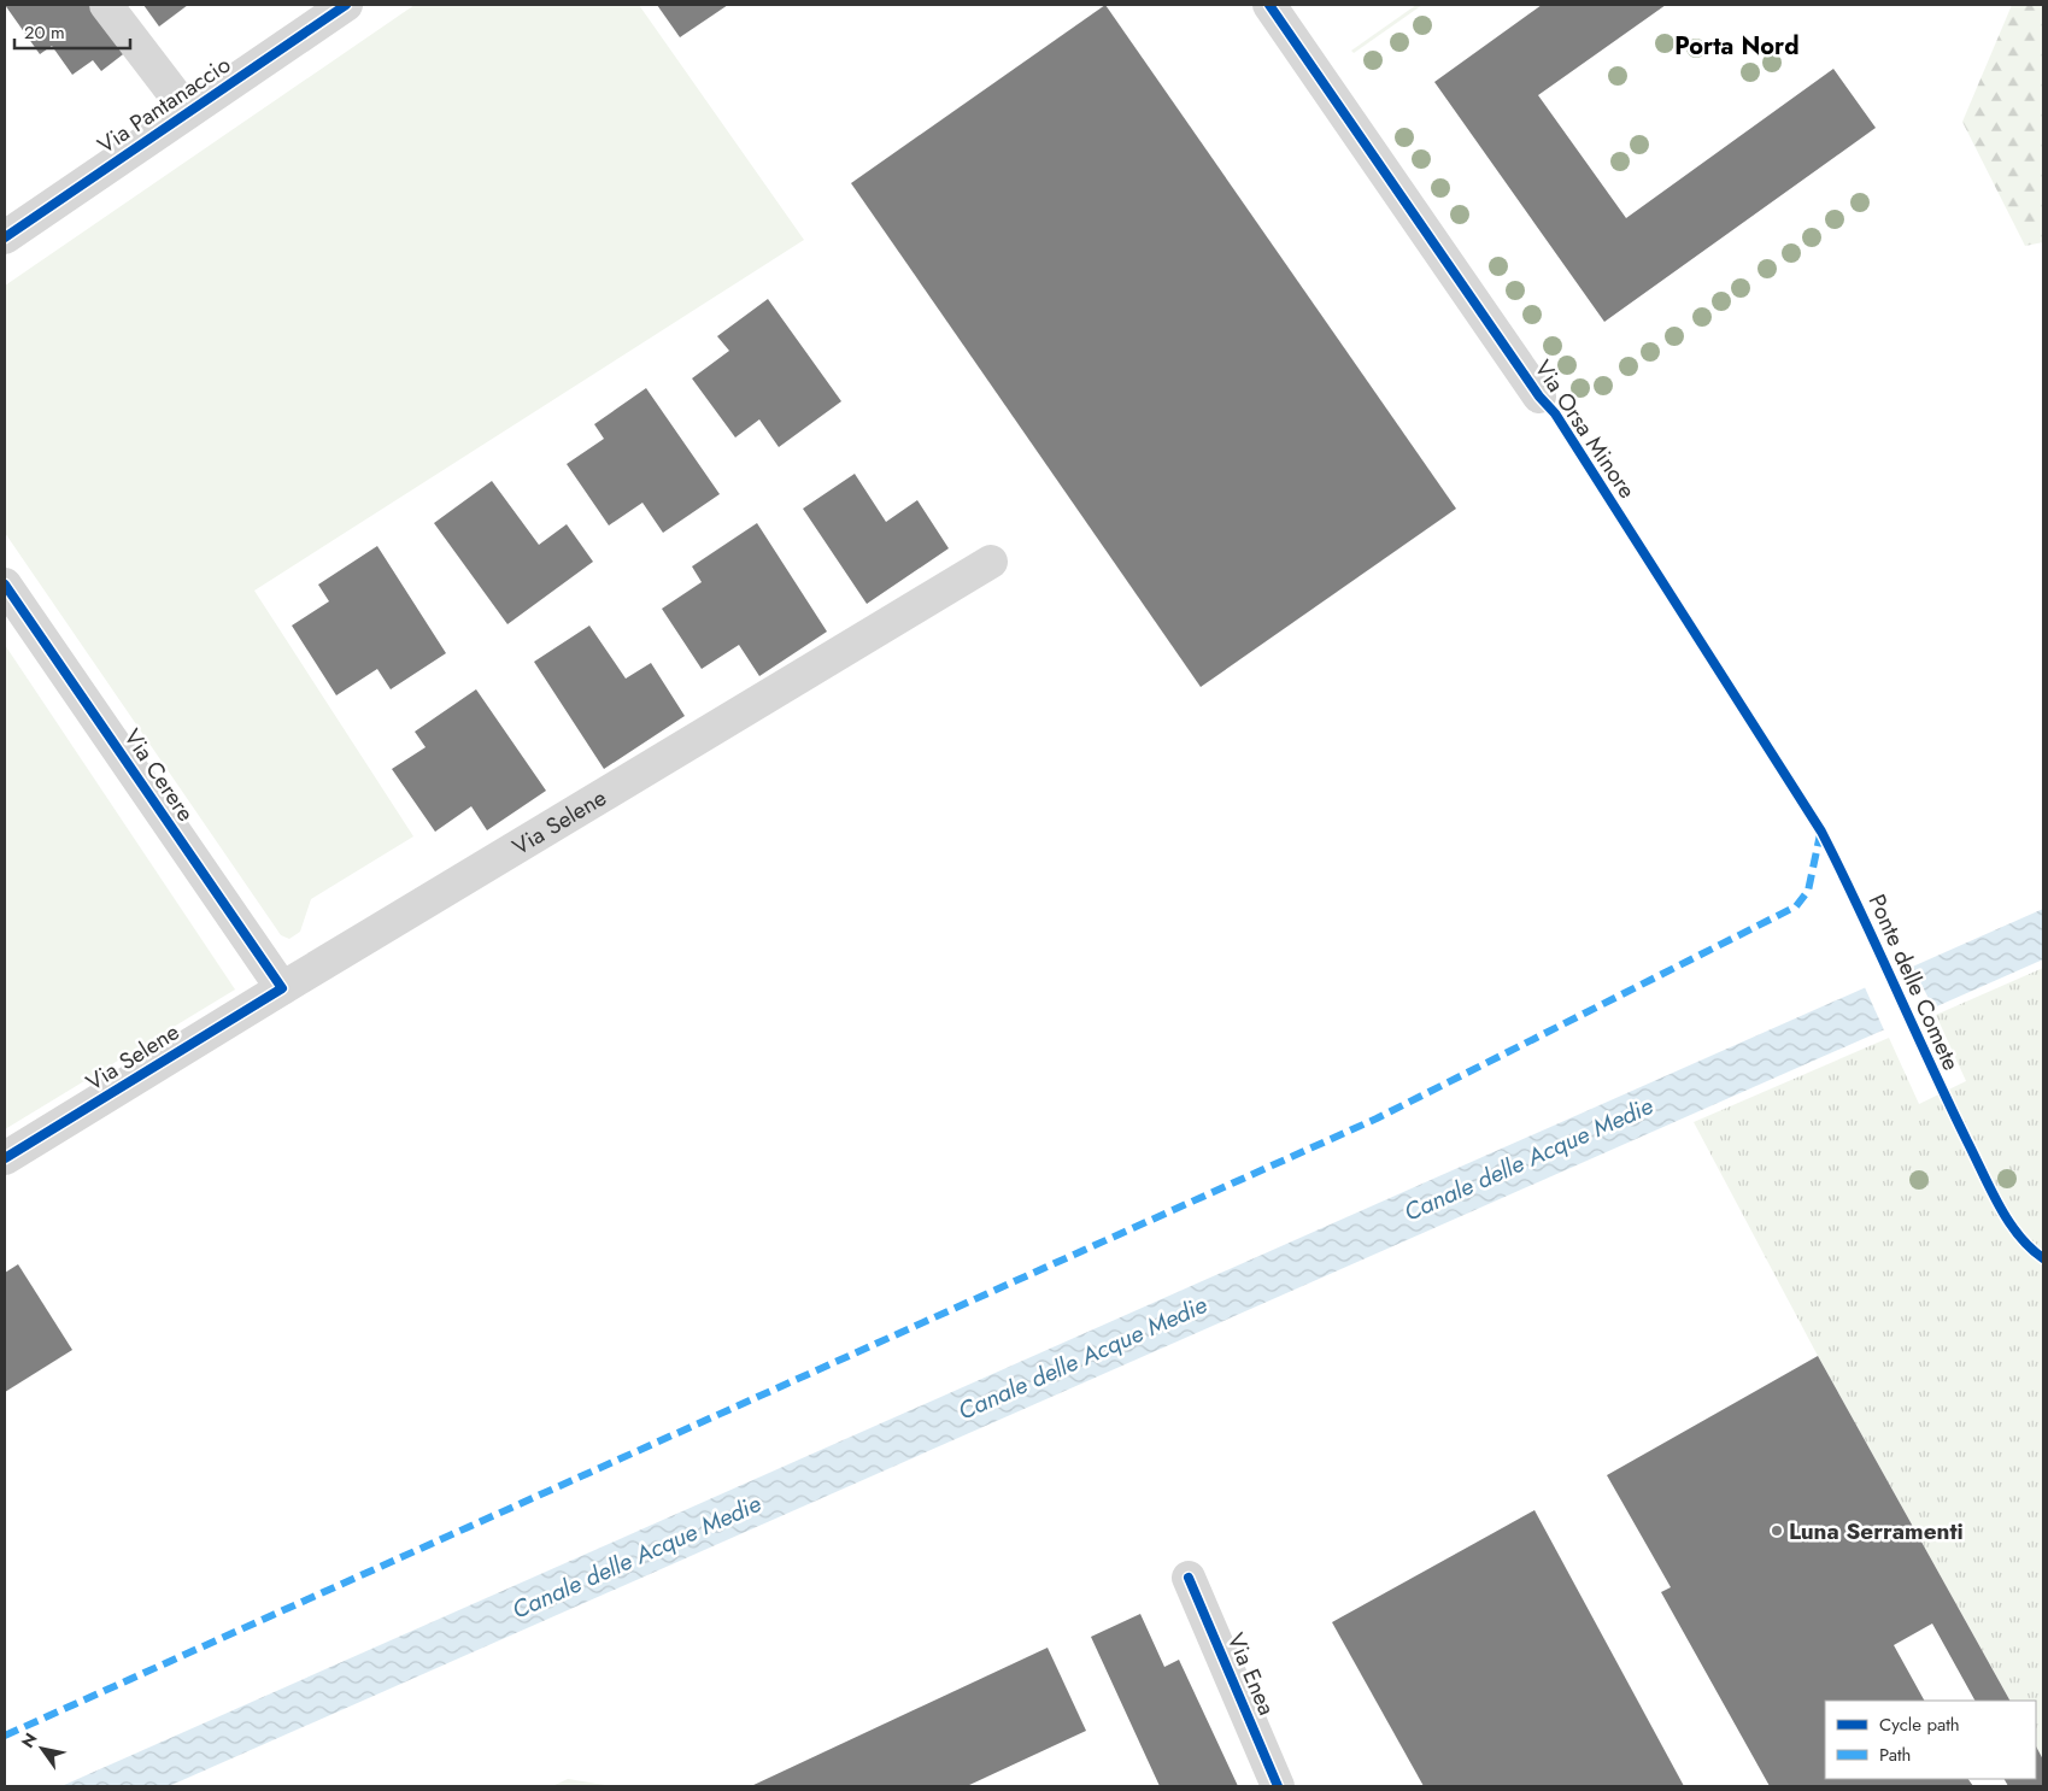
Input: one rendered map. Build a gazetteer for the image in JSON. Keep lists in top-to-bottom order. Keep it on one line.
{"streets":{"street":["Via Pantanaccio","Via Orsa Minore","Via Cerere","Via Selene","Via Enea"],"cycle path":["Ponte delle Comete"]},"crossings":[["Via Cerere","Via Selene"]],"districts":["Porta Nord"],"water":["Canale delle Acque Medie"],"places":["Luna Serramenti"],"legend":["Cycle path","Path"],"scale_bar":"20 m","north":"top left"}
